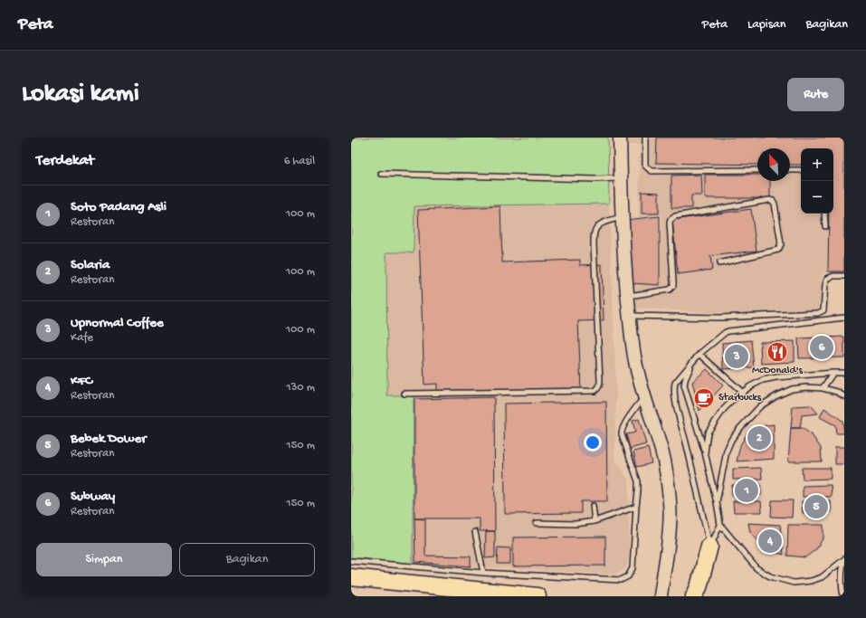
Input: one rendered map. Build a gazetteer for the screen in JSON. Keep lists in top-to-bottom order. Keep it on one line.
{"places":{"restaurant":["McDonald's"],"cafe":["Starbucks"]},"north":"top left","page":{"header":"Peta","nav":["Peta","Lapisan","Bagikan"],"buttons":["Rute",["Simpan","Bagikan"]],"title":"Lokasi kami","heading":["Terdekat","6 hasil"],"map_buttons":["+","−"],"list":[{"mark":"1","name":"Soto Padang Asli","note":"Restoran","value":"100 m"},{"mark":"2","name":"Solaria","note":"Restoran","value":"100 m"},{"mark":"3","name":"Upnormal Coffee","note":"Kafe","value":"100 m"},{"mark":"4","name":"KFC","note":"Restoran","value":"130 m"},{"mark":"5","name":"Bebek Dower","note":"Restoran","value":"150 m"},{"mark":"6","name":"Subway","note":"Restoran","value":"150 m"}],"pins":["6","3","2","1","5","4"]}}
